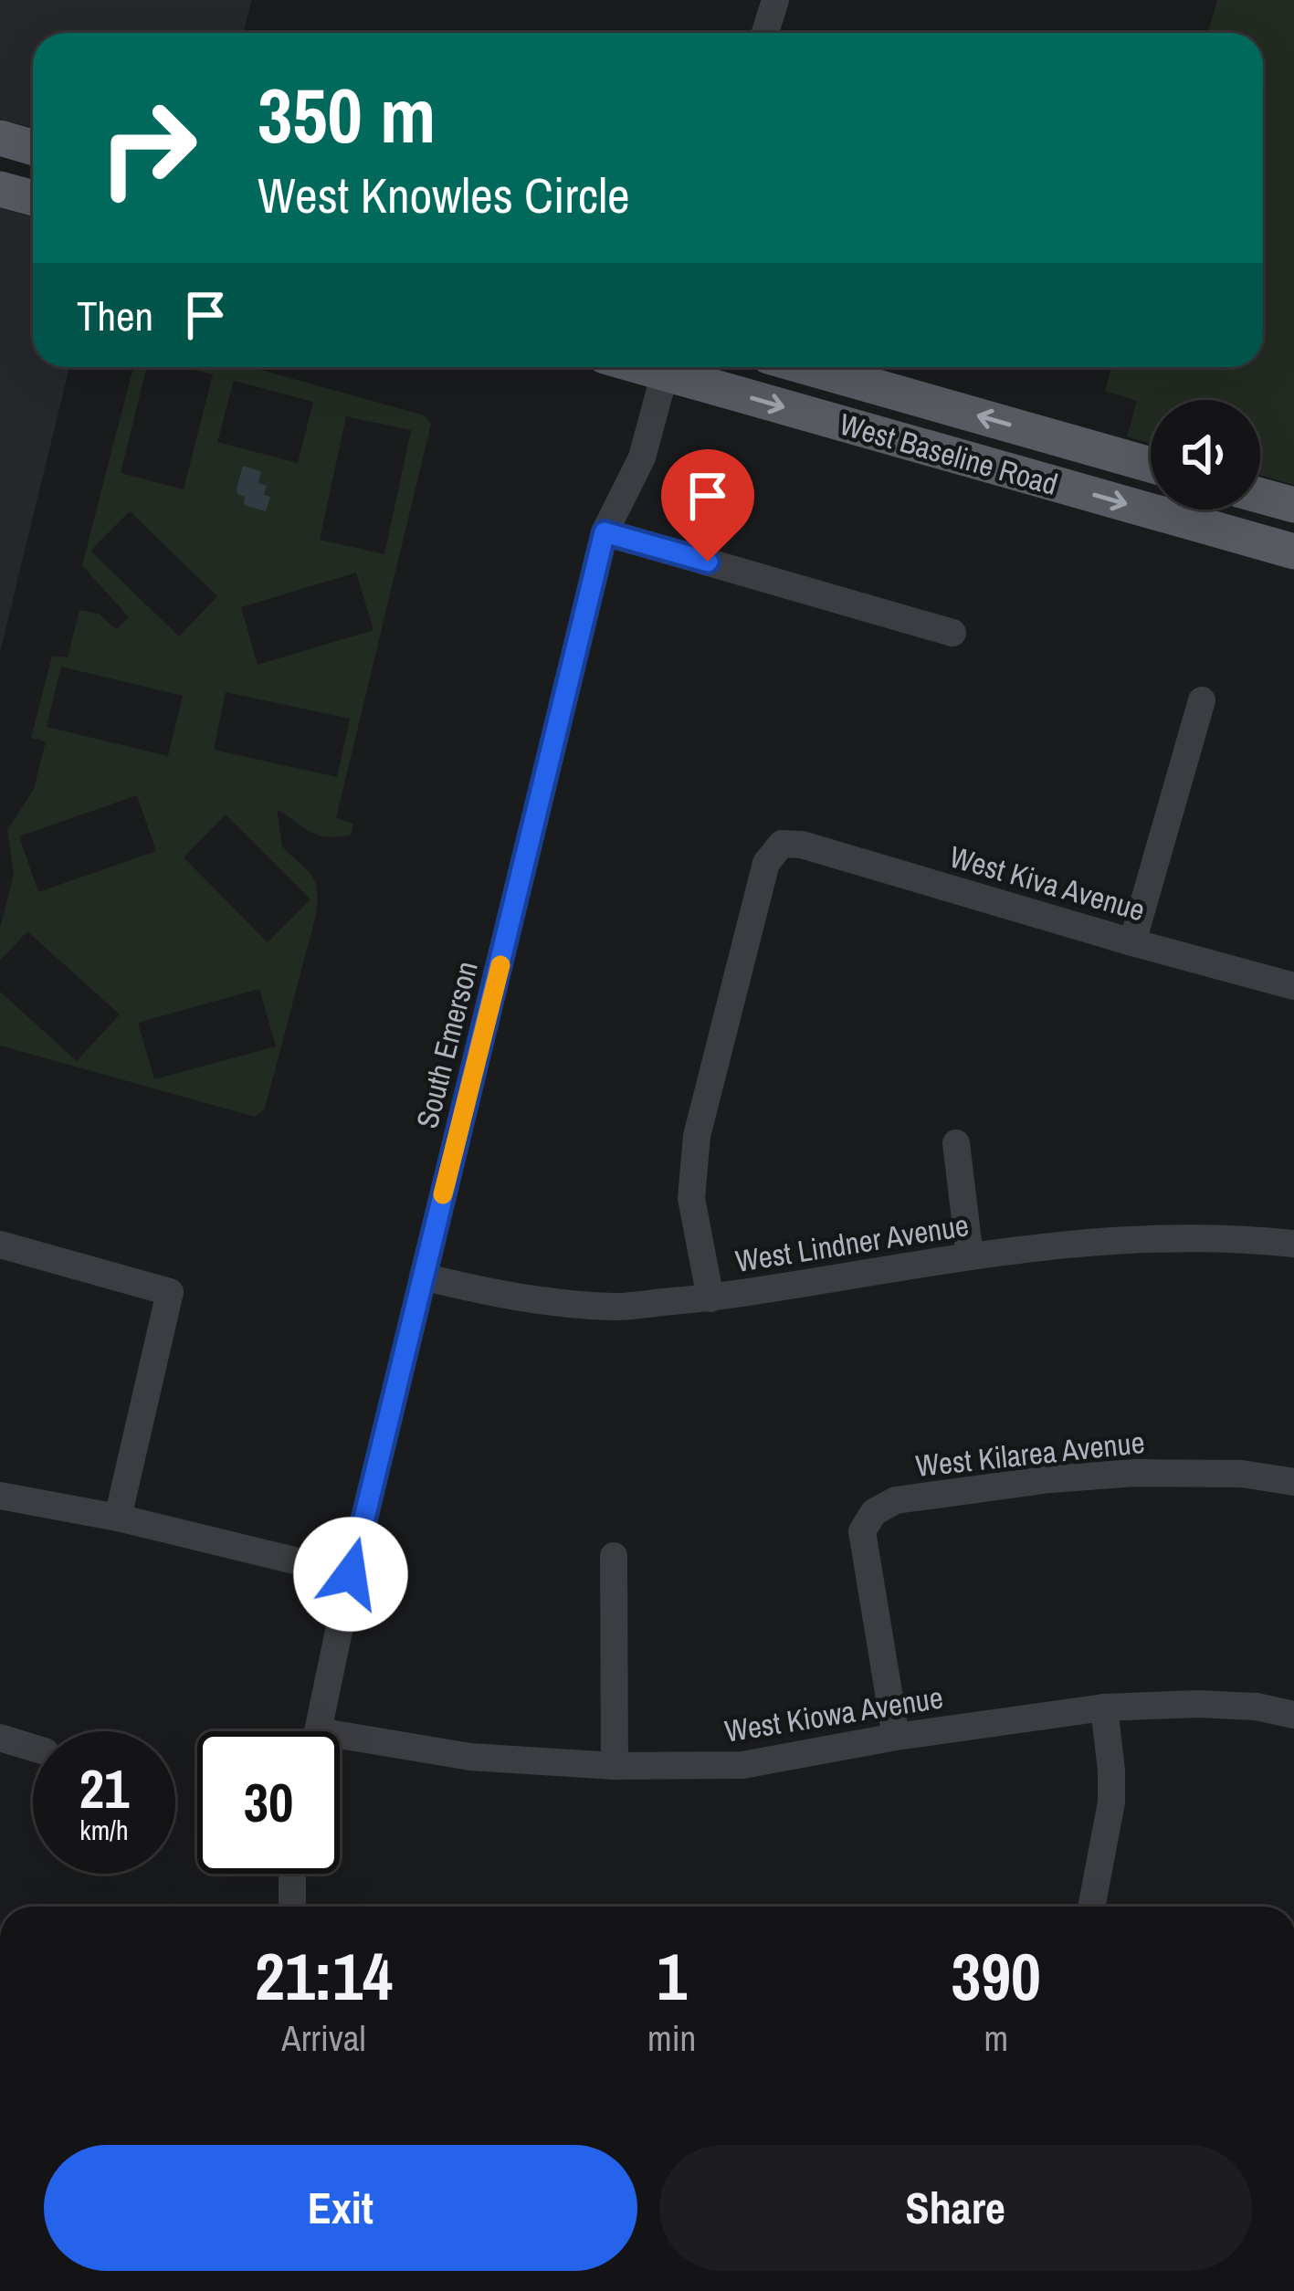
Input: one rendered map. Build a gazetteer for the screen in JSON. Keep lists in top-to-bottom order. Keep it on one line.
{"streets":{"main road":["West Baseline Road"],"street":["West Kiva Avenue","South Emerson","West Lindner Avenue","West Kilarea Avenue","West Kiowa Avenue"]},"crossings":[["West Kiva Avenue","West Lindner Avenue"],["South Emerson","West Lindner Avenue"],["West Kilarea Avenue","West Kiowa Avenue"]],"page":{"turn":["350 m","West Knowles Circle"],"then":"Then","speed":"21 km/h","limit":"30","eta":["21:14","Arrival","1","min","390","m"],"buttons":["Exit","Share"]}}
